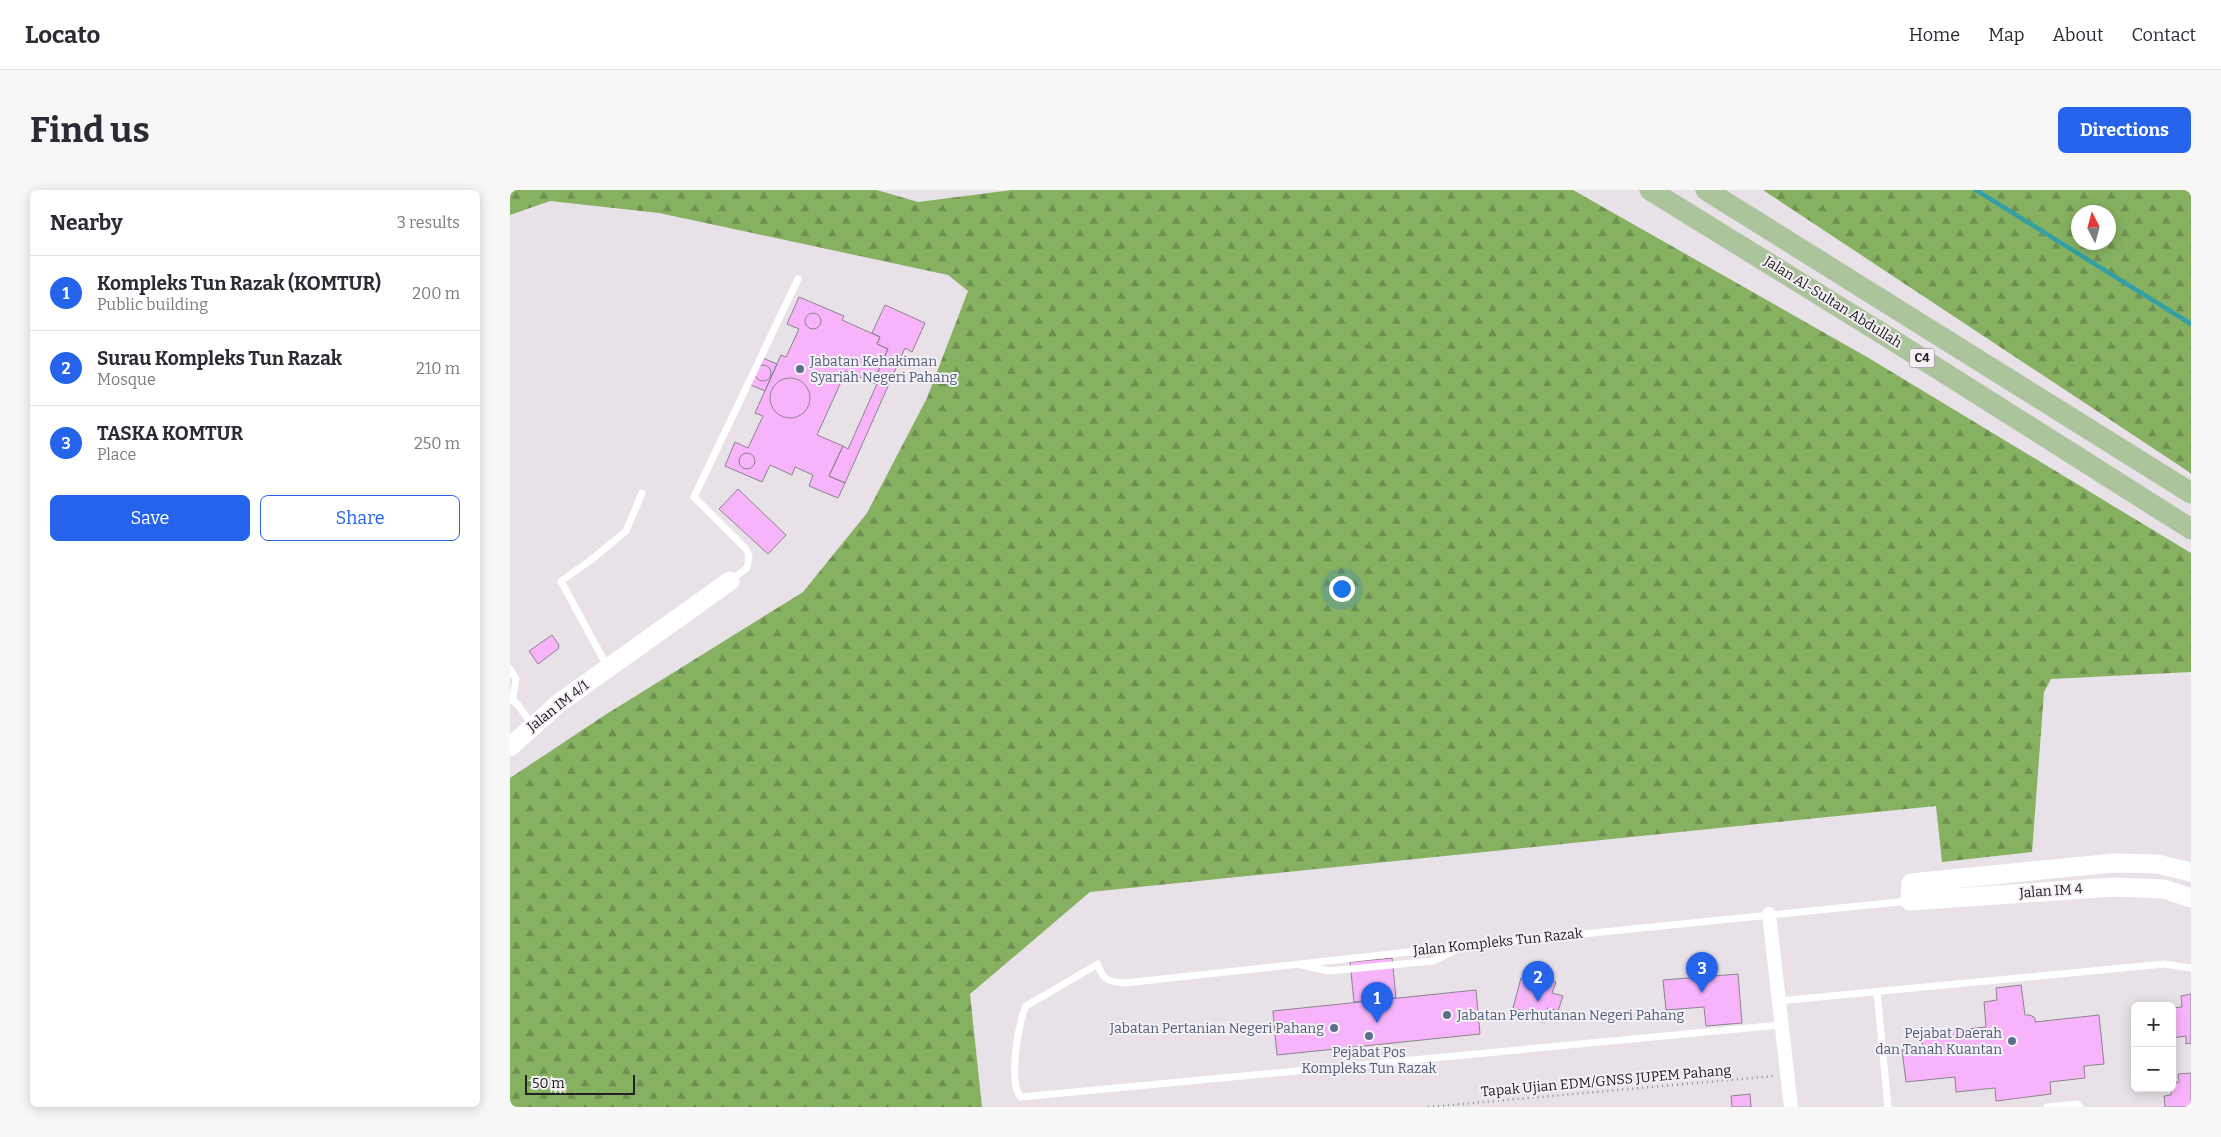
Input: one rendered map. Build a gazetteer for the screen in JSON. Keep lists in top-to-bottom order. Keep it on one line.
{"streets":{"main road":["Jalan Al-Sultan Abdullah","C4"],"street":["Jalan IM 4/1","Jalan IM 4"],"lane":["Jalan Kompleks Tun Razak"],"path":["Tapak Ujian EDM/GNSS JUPEM Pahang"]},"crossings":[["Jalan IM 4","Jalan Kompleks Tun Razak"]],"places":["Jabatan Kehakiman Syariah Negeri Pahang","Jabatan Perhutanan Negeri Pahang","Jabatan Pertanian Negeri Pahang","Pejabat Pos Kompleks Tun Razak","Pejabat Daerah dan Tanah Kuantan"],"scale_bar":"50 m","north":"top","page":{"header":"Locato","nav":["Home","Map","About","Contact"],"buttons":["Directions",["Save","Share"]],"title":"Find us","heading":["Nearby","3 results"],"list":[{"mark":"1","name":"Kompleks Tun Razak (KOMTUR)","note":"Public building","value":"200 m"},{"mark":"2","name":"Surau Kompleks Tun Razak","note":"Mosque","value":"210 m"},{"mark":"3","name":"TASKA KOMTUR","note":"Place","value":"250 m"}],"pins":["3","2","1"],"map_buttons":["+","−"],"scale":"50 m"}}
